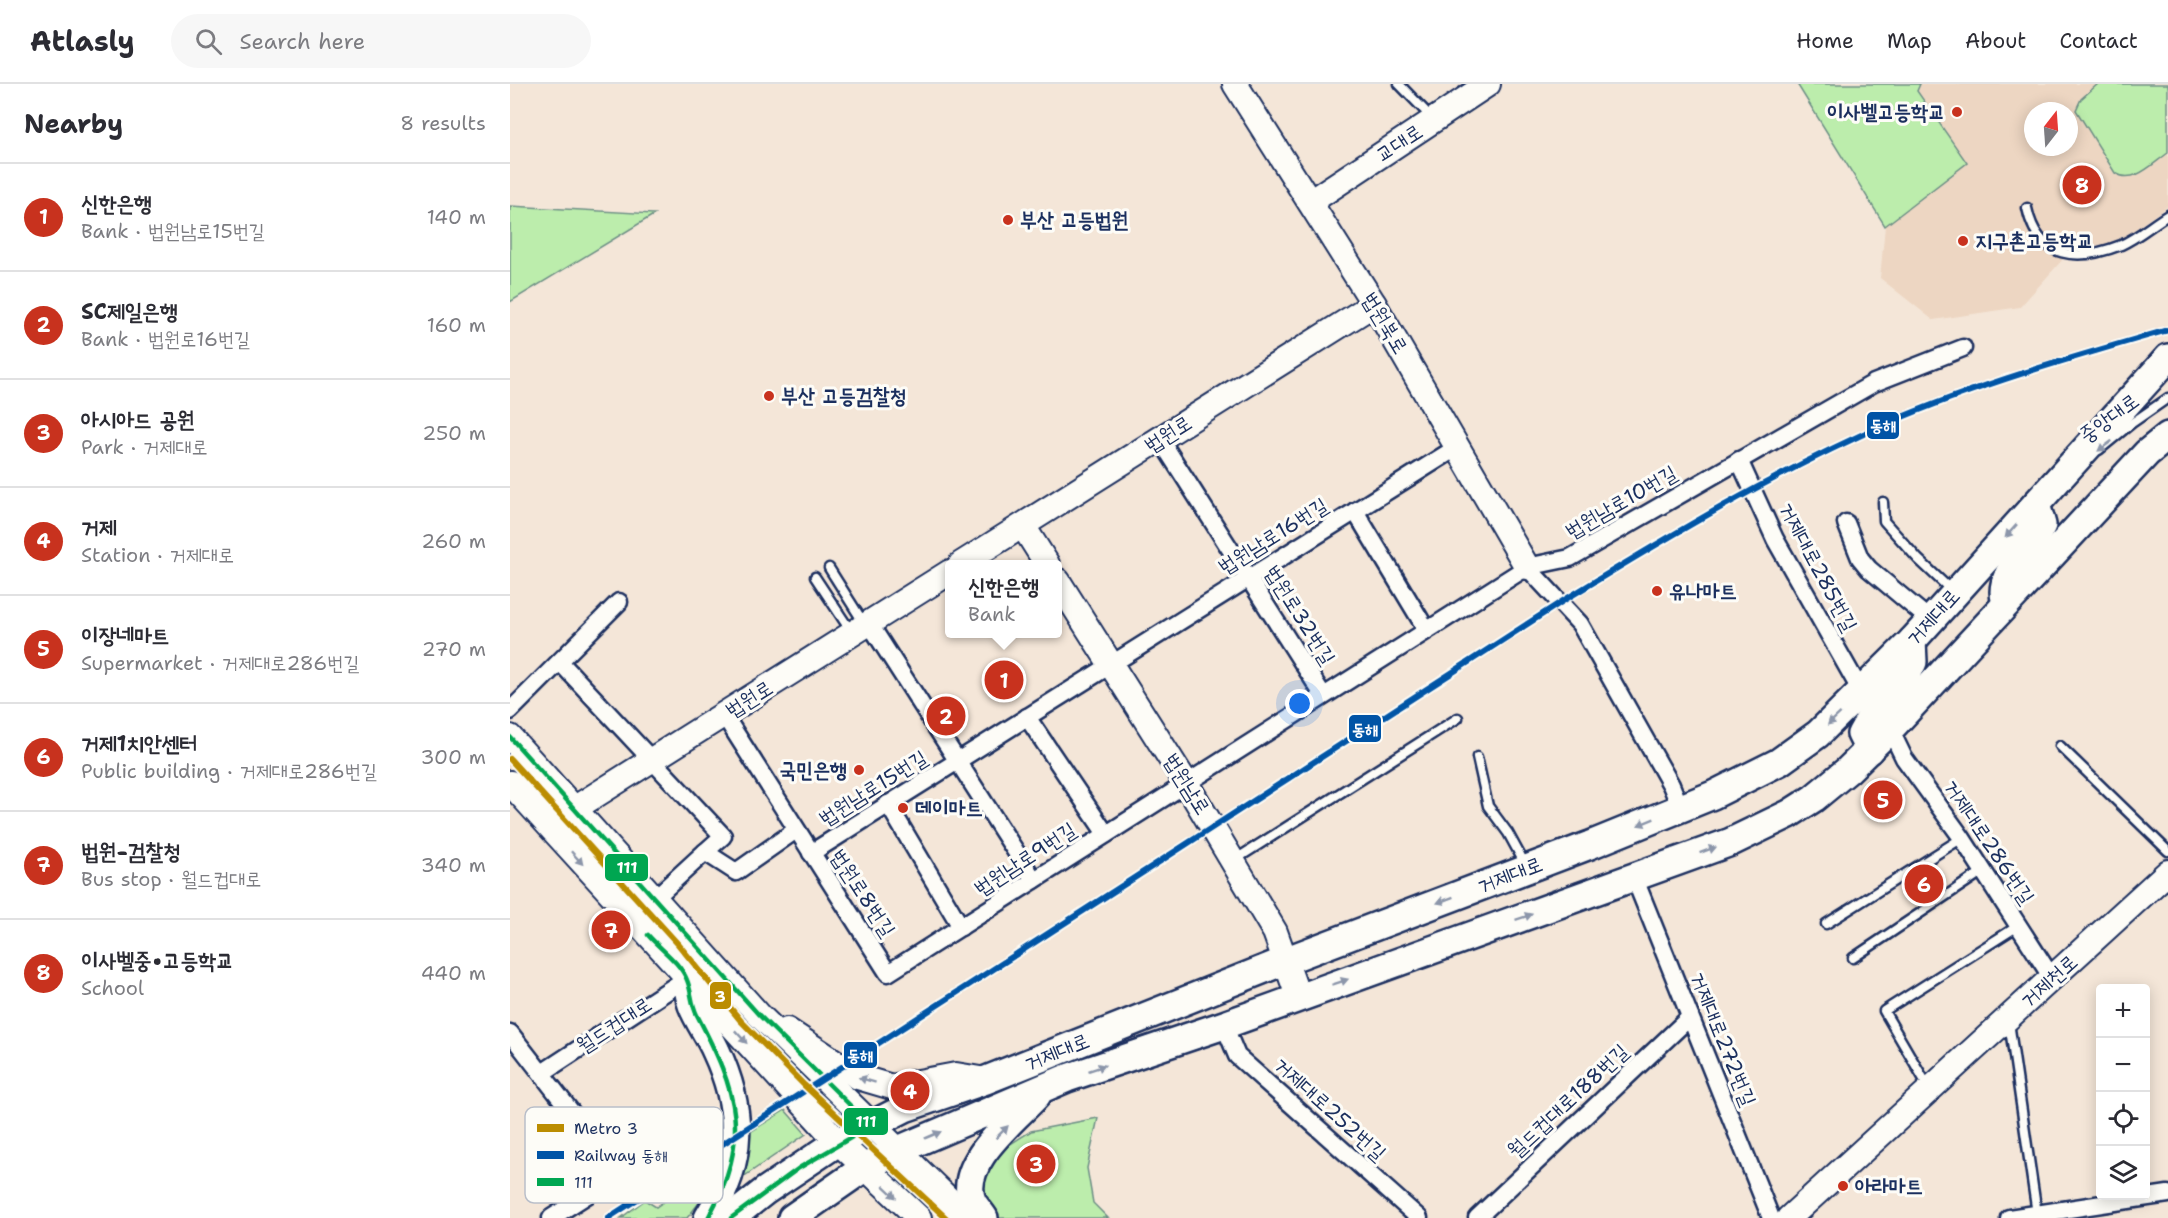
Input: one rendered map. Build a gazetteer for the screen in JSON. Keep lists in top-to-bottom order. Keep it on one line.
{"streets":{"main road":["교대로","법원북로","법원로","거제대로","법원남로","거제천로"],"street":["법원남로10번길","법원남로16번길","거제대로285번길","법원로32번길","법원남로15번길","거제대로286번길","법원남로9번길","법원로8번길","월드컵대로","거제대로272번길","월드컵대로188번길","거제대로252번길"],"lane":["중앙대로"]},"crossings":[["교대로","법원북로"],["법원북로","법원로"],["법원북로","법원남로10번길"],["법원북로","법원남로16번길"],["중앙대로","거제대로"],["법원로","법원로32번길"],["법원로","법원로8번길"],["법원남로10번길","거제대로285번길"],["법원남로10번길","법원로32번길"],["법원남로10번길","법원남로"],["법원남로10번길","법원남로9번길"],["법원남로16번길","법원로32번길"],["법원남로16번길","법원남로"],["법원남로16번길","법원남로15번길"],["거제대로285번길","거제대로"],["거제대로","법원남로"],["거제대로","거제대로286번길"],["거제대로","거제대로272번길"],["거제대로","거제대로252번길"],["법원남로","법원남로15번길"],["법원남로","법원남로9번길"],["법원남로15번길","법원로8번길"],["거제대로286번길","거제천로"],["법원남로9번길","법원로8번길"],["거제대로272번길","월드컵대로188번길"]],"one_way":["중앙대로"],"places":["이사벨고등학교","부산 고등법원","지구촌고등학교","부산 고등검찰청","유나마트","국민은행","데이마트","아라마트"],"lines":["rail line 동해","transit line 111","metro line 3"],"legend":["Metro 3","Railway 동해","111"],"north":"top","page":{"header":"Atlasly","search":"Search here","nav":["Home","Map","About","Contact"],"heading":["Nearby","8 results"],"list":[{"mark":"1","name":"신한은행","note":"Bank · 법원남로15번길","value":"140 m"},{"mark":"2","name":"SC제일은행","note":"Bank · 법원로16번길","value":"160 m"},{"mark":"3","name":"아시아드 공원","note":"Park · 거제대로","value":"250 m"},{"mark":"4","name":"거제","note":"Station · 거제대로","value":"260 m"},{"mark":"5","name":"이장네마트","note":"Supermarket · 거제대로286번길","value":"270 m"},{"mark":"6","name":"거제1치안센터","note":"Public building · 거제대로286번길","value":"300 m"},{"mark":"7","name":"법원-검찰청","note":"Bus stop · 월드컵대로","value":"340 m"},{"mark":"8","name":"이사벨중•고등학교","note":"School","value":"440 m"}],"pins":["8","1","2","5","6","7","4","3"],"popup":["신한은행","Bank"],"map_buttons":["+","−"]}}
